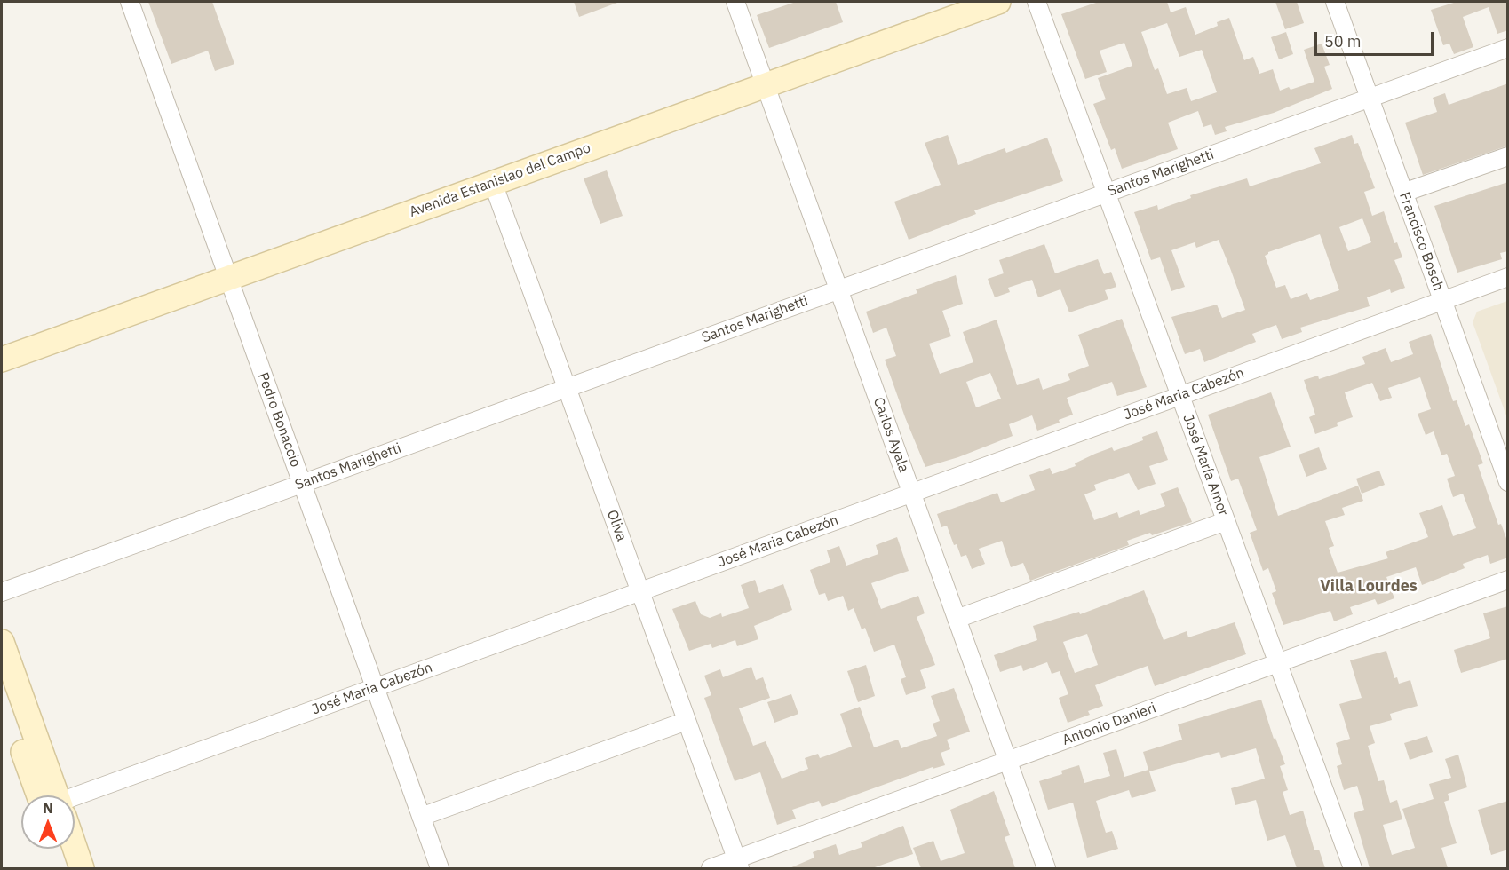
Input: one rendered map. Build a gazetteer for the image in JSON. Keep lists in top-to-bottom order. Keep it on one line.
{"streets":{"main road":["Avenida Estanislao del Campo"],"street":["Santos Marighetti","Francisco Bosch","José Maria Cabezón","Pedro Bonaccio","Carlos Ayala","José María Amor","Oliva","Antonio Danieri"]},"crossings":[["Santos Marighetti","Francisco Bosch"],["Santos Marighetti","Pedro Bonaccio"],["Santos Marighetti","Carlos Ayala"],["Santos Marighetti","José María Amor"],["Santos Marighetti","Oliva"],["Avenida Estanislao del Campo","Pedro Bonaccio"],["Avenida Estanislao del Campo","Carlos Ayala"],["Avenida Estanislao del Campo","Oliva"],["Francisco Bosch","José Maria Cabezón"],["José Maria Cabezón","Pedro Bonaccio"],["José Maria Cabezón","Carlos Ayala"],["José Maria Cabezón","José María Amor"],["José Maria Cabezón","Oliva"],["Carlos Ayala","Antonio Danieri"],["José María Amor","Antonio Danieri"],["Oliva","Antonio Danieri"]],"districts":["Villa Lourdes"],"scale_bar":"50 m","north":"top"}
